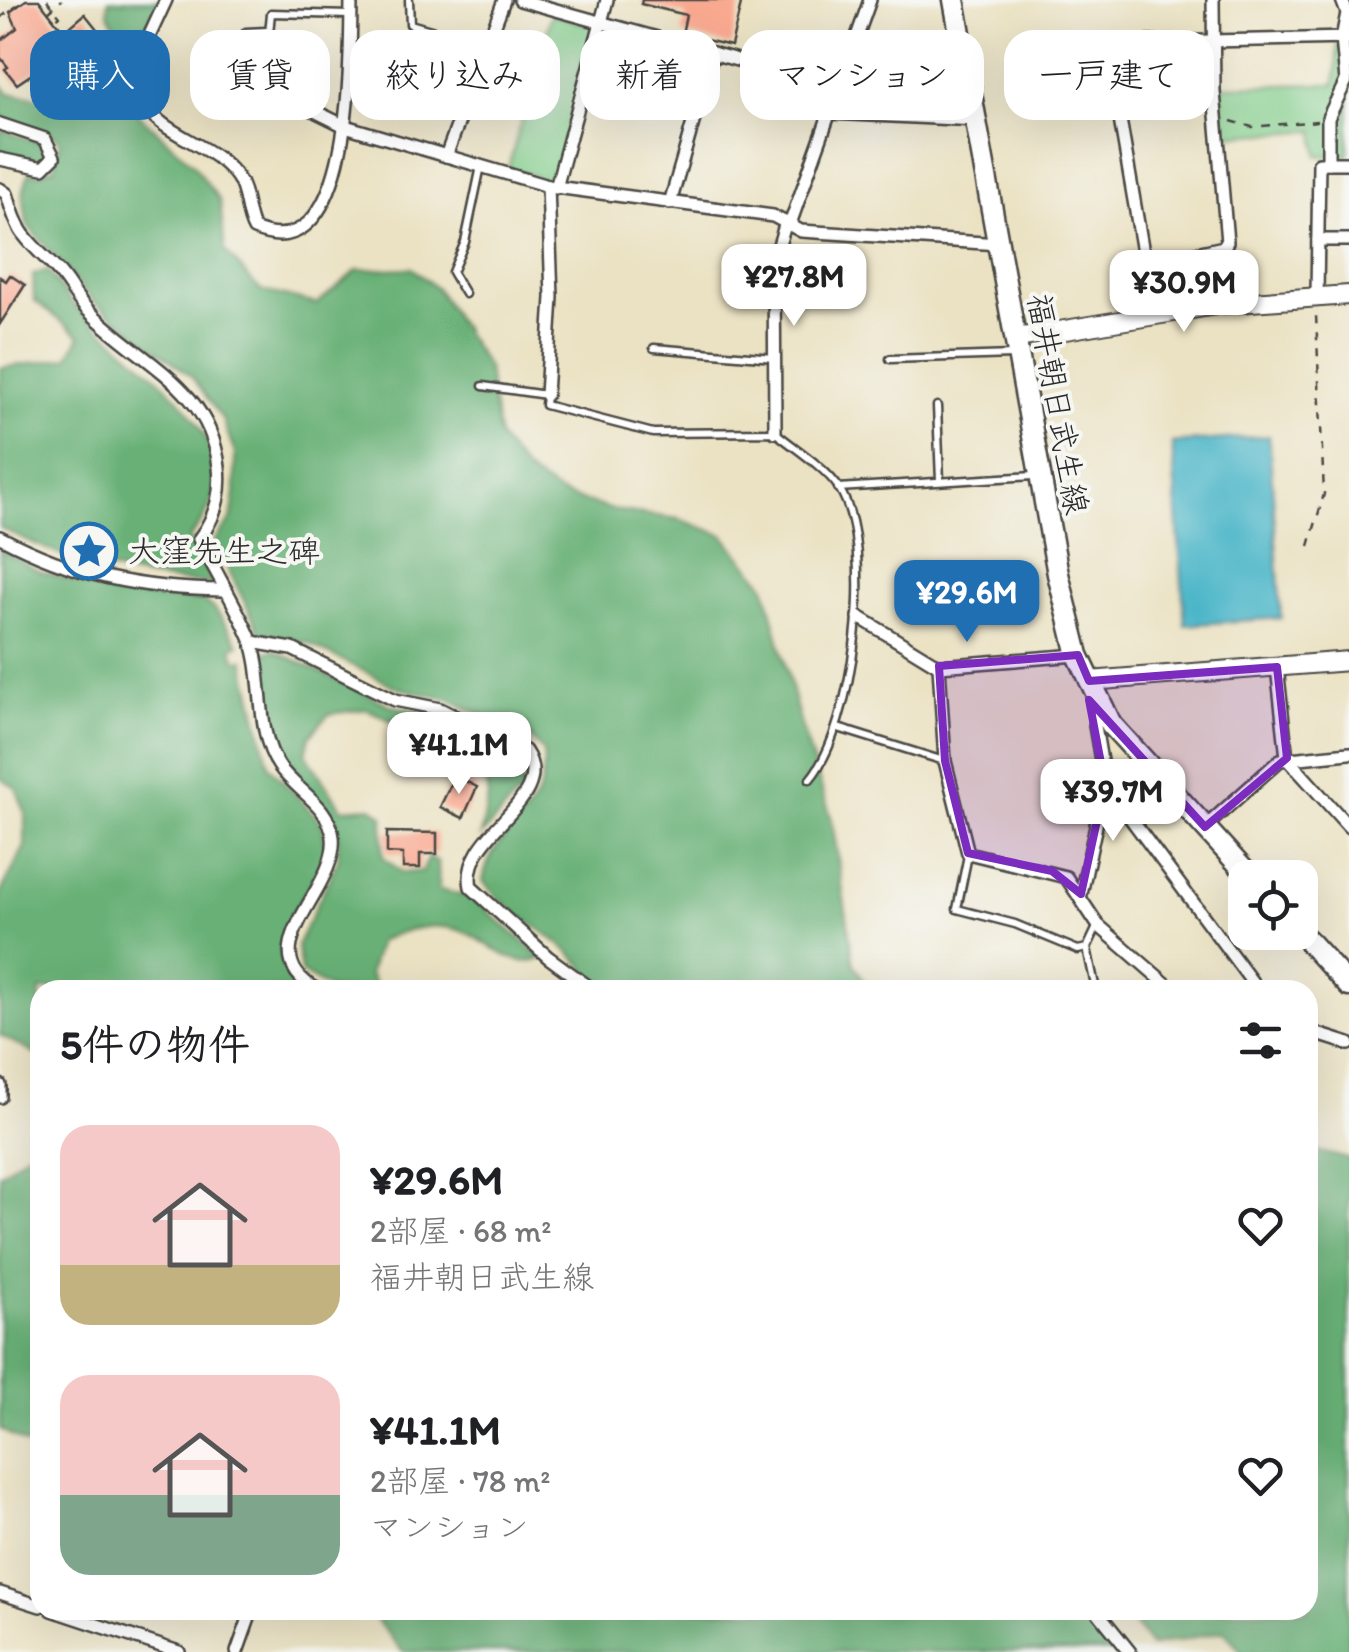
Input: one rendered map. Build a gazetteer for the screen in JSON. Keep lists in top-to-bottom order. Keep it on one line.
{"streets":{"main road":["福井朝日武生線"]},"places":{"place":["大窪先生之碑"]},"page":{"chip":["購入","賃貸","絞り込み","新着","マンション","一戸建て"],"price":["¥27.8M","¥30.9M","¥29.6M","¥41.1M","¥39.7M"],"heading":"5件の物件","list":[{"name":"¥29.6M","note":"2部屋 · 68 m² · 福井朝日武生線"},{"name":"¥41.1M","note":"2部屋 · 78 m² · マンション"}]}}
